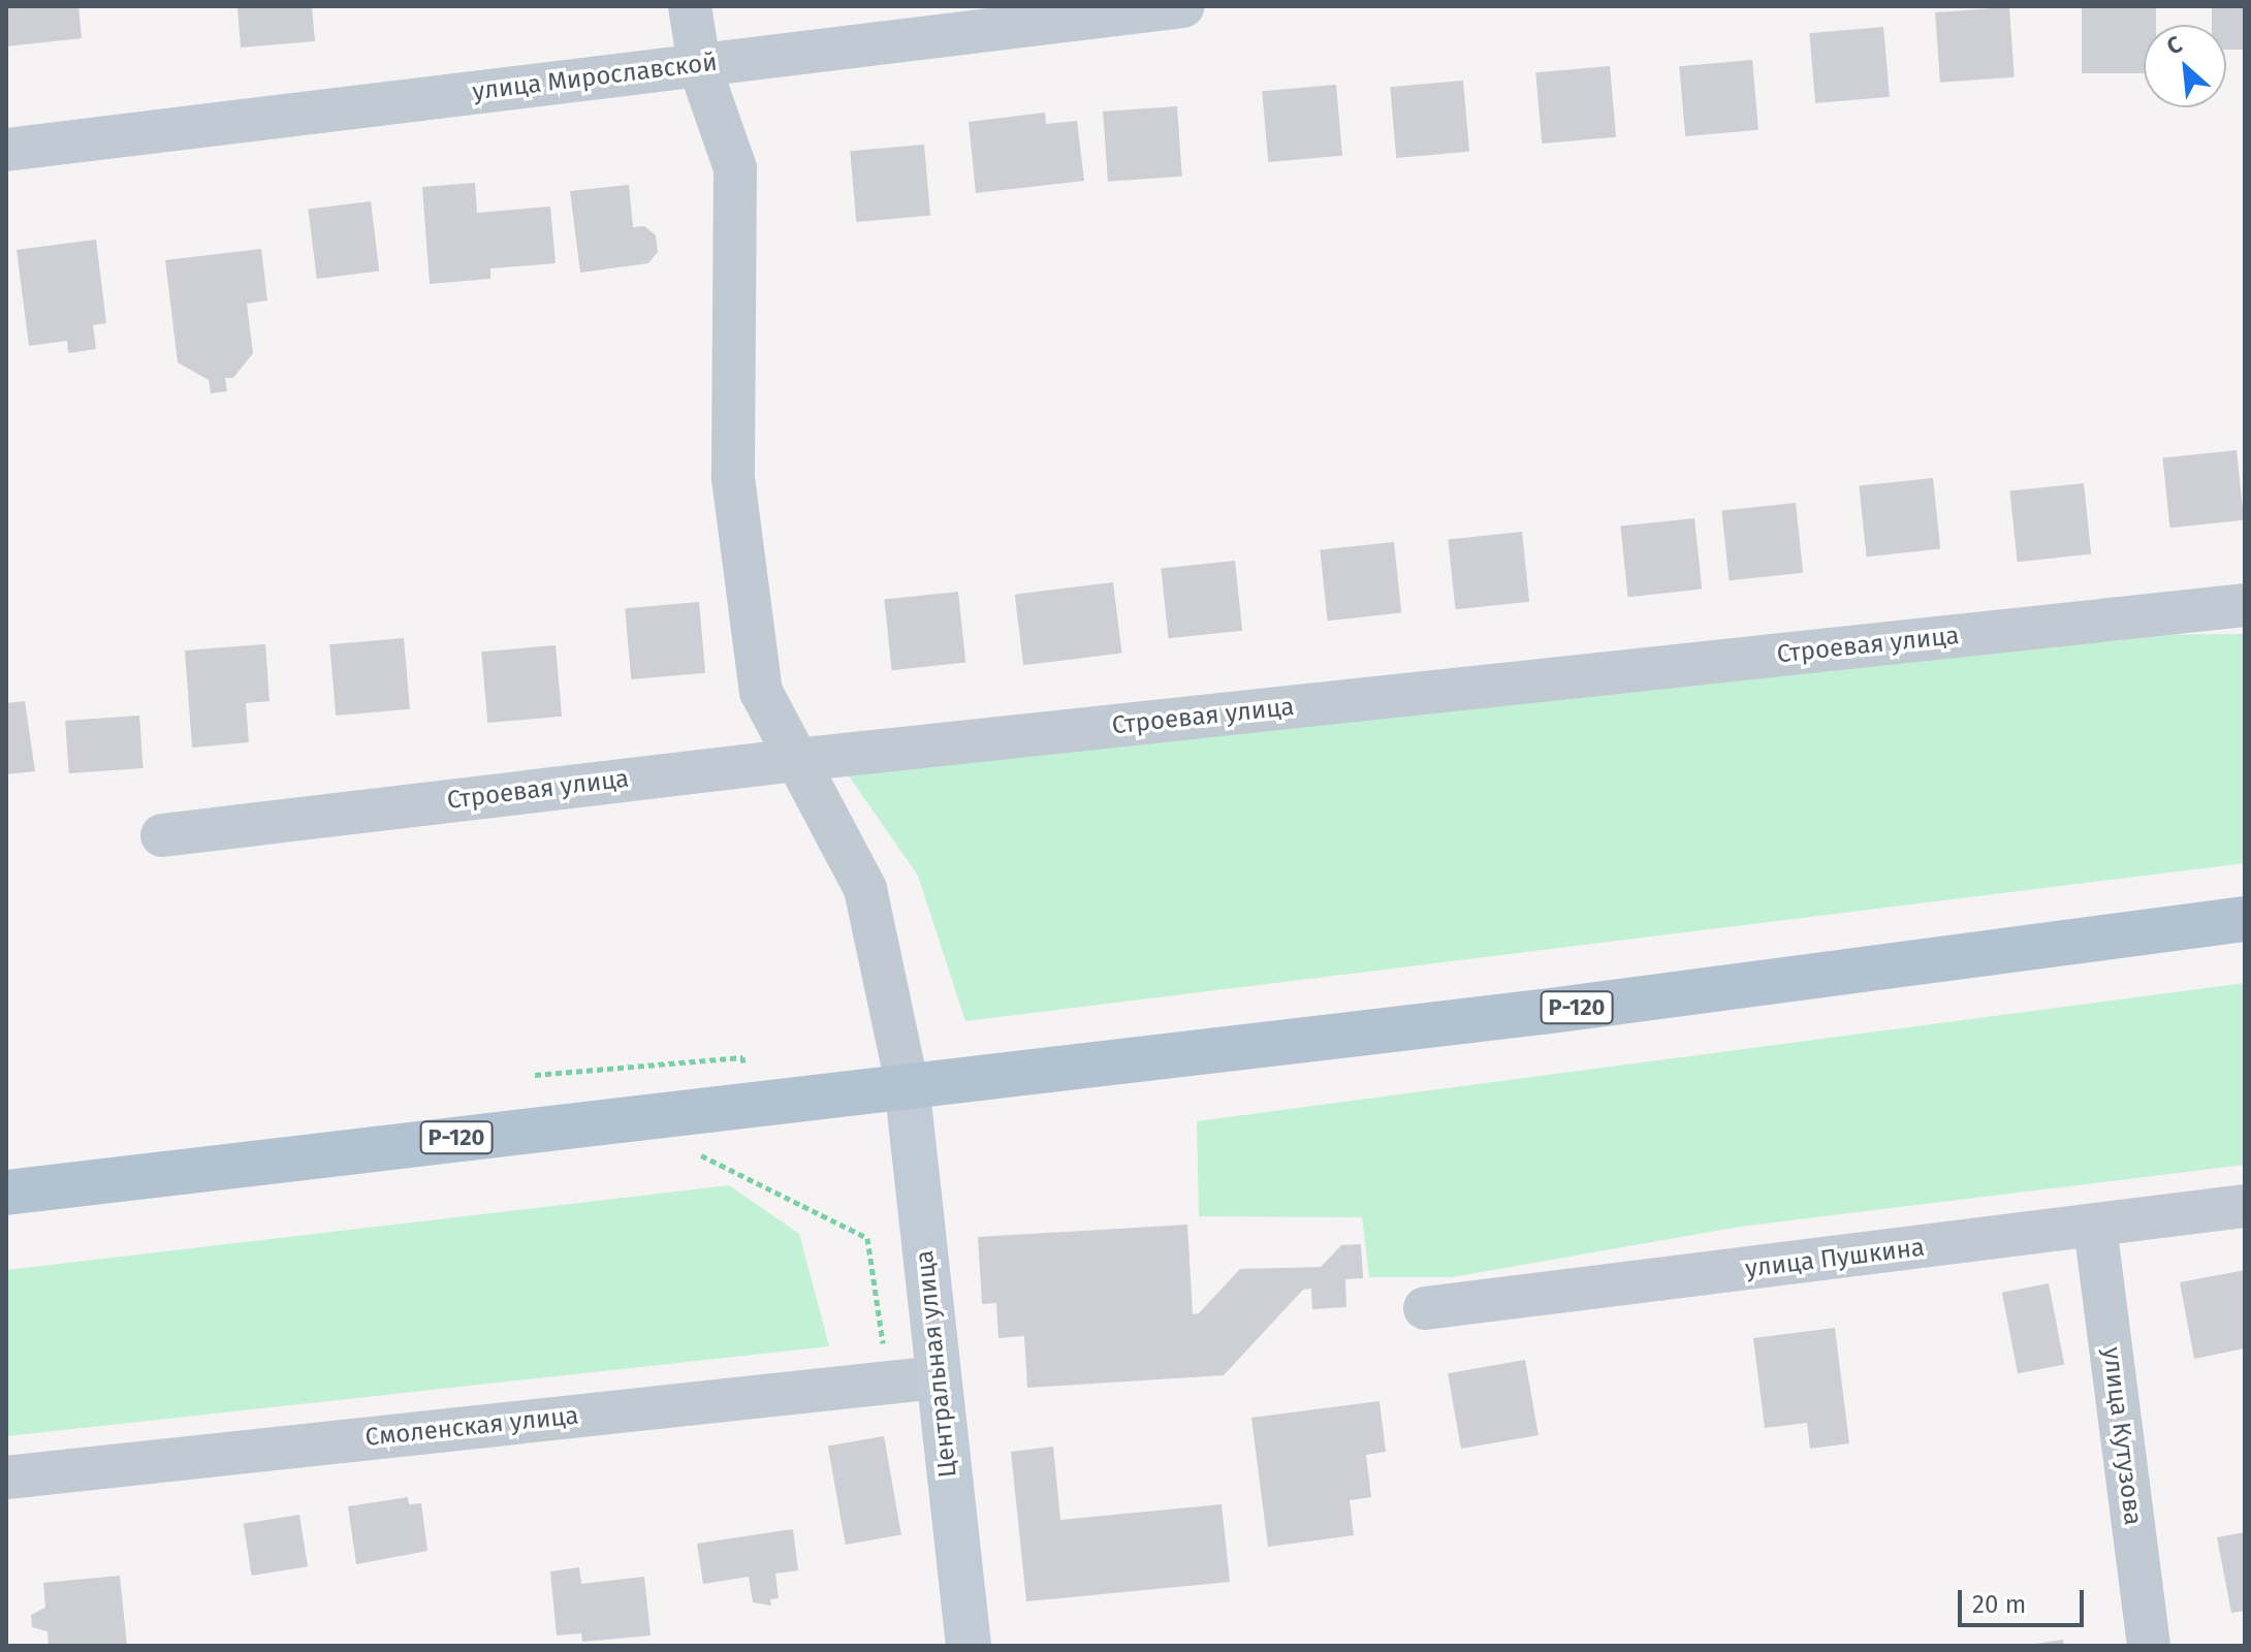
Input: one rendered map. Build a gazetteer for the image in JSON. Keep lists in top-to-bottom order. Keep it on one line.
{"streets":{"main road":["Р-120"],"street":["улица Мирославской","Строевая улица","улица Пушкина","Центральная улица","Смоленская улица","улица Кутузова"]},"crossings":[["Р-120","Центральная улица"],["улица Пушкина","улица Кутузова"],["Центральная улица","Смоленская улица"]],"scale_bar":"20 m","north":"top left"}
